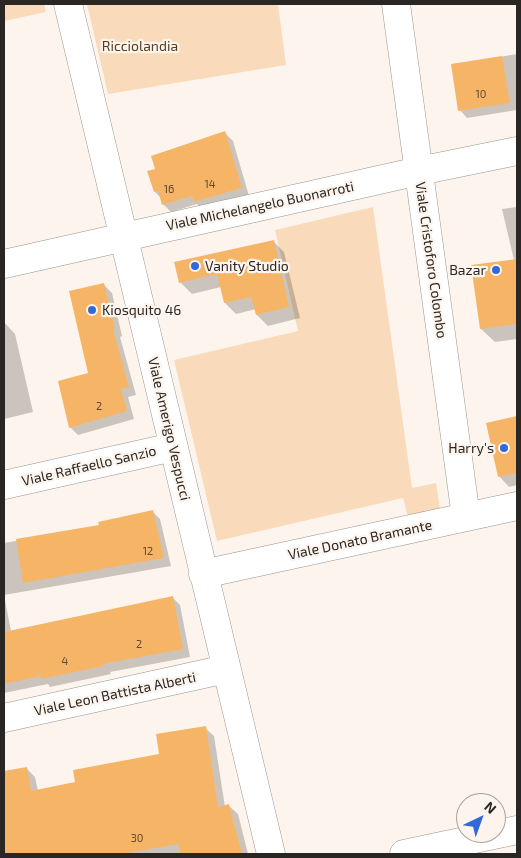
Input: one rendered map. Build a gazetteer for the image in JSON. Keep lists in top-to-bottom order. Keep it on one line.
{"streets":{"street":["Viale Michelangelo Buonarroti","Viale Cristoforo Colombo","Viale Amerigo Vespucci","Viale Raffaello Sanzio","Viale Donato Bramante","Viale Leon Battista Alberti"]},"crossings":[["Viale Michelangelo Buonarroti","Viale Cristoforo Colombo"],["Viale Michelangelo Buonarroti","Viale Amerigo Vespucci"],["Viale Cristoforo Colombo","Viale Donato Bramante"],["Viale Amerigo Vespucci","Viale Raffaello Sanzio"],["Viale Amerigo Vespucci","Viale Donato Bramante"],["Viale Amerigo Vespucci","Viale Leon Battista Alberti"]],"parks":["Ricciolandia"],"places":["Vanity Studio","Bazar","Kiosquito 46","Harry's"],"house_numbers":["10","14","16","2","12","2","4","30"],"north":"top right"}
